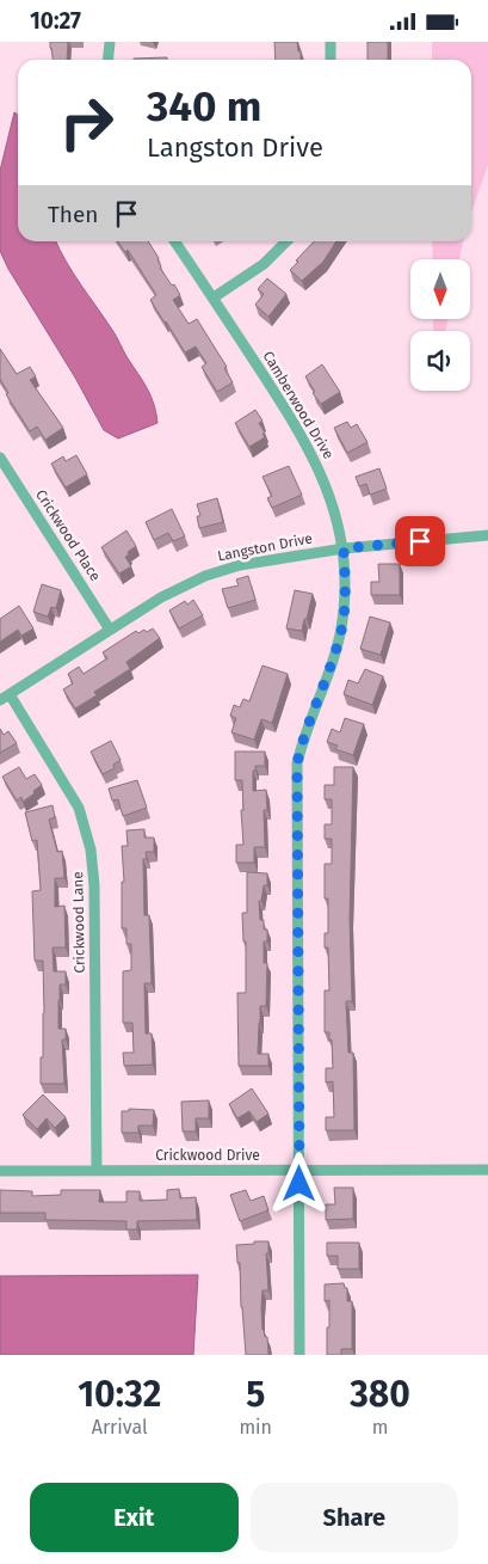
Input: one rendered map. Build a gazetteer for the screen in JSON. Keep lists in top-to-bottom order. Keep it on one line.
{"streets":{"street":["Camberwood Drive","Crickwood Place","Langston Drive","Crickwood Lane","Crickwood Drive"]},"crossings":[["Camberwood Drive","Langston Drive"],["Camberwood Drive","Crickwood Drive"],["Crickwood Place","Langston Drive"],["Langston Drive","Crickwood Lane"],["Crickwood Lane","Crickwood Drive"]],"north":"bottom","page":{"status":"10:27","turn":["340 m","Langston Drive"],"then":"Then","eta":["10:32","Arrival","5","min","380","m"],"buttons":["Exit","Share"]}}
